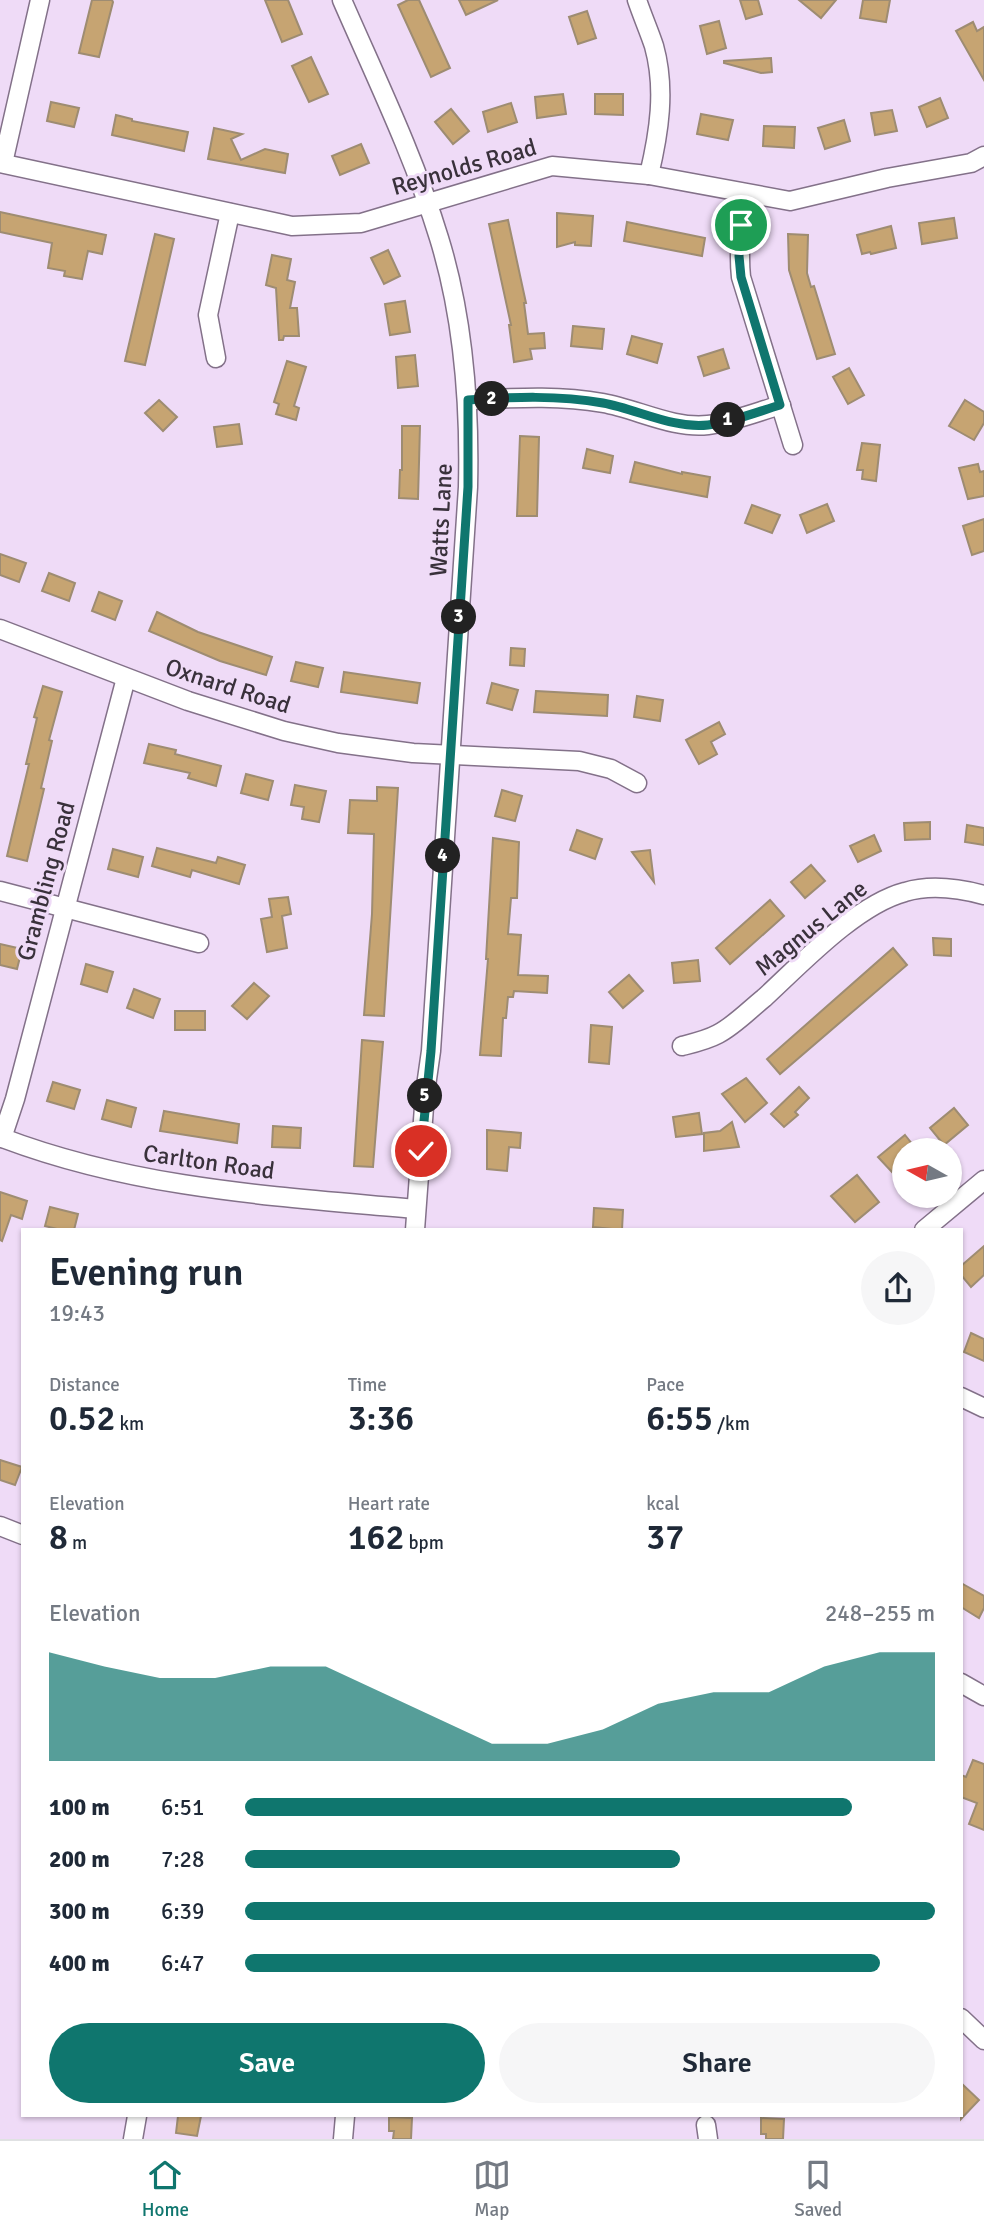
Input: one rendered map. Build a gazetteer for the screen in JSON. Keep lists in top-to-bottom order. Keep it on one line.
{"streets":{"street":["Reynolds Road","Watts Lane","Oxnard Road","Grambling Road","Magnus Lane","Carlton Road"]},"crossings":[["Reynolds Road","Watts Lane"],["Watts Lane","Oxnard Road"],["Watts Lane","Carlton Road"],["Oxnard Road","Grambling Road"],["Grambling Road","Carlton Road"]],"north":"left","page":{"pins":["2","1","3","4","5"],"heading":["Evening run","19:43"],"stats":[["Distance","0.52 km"],["Time","3:36"],["Pace","6:55 /km"],["Elevation","8 m"],["Heart rate","162 bpm"],["kcal","37"]],"chart":["Elevation","248–255 m"],"list":[{"name":"100 m","note":"6:51"},{"name":"200 m","note":"7:28"},{"name":"300 m","note":"6:39"},{"name":"400 m","note":"6:47"}],"buttons":["Save","Share"],"tabs":["Home","Map","Saved"]}}
